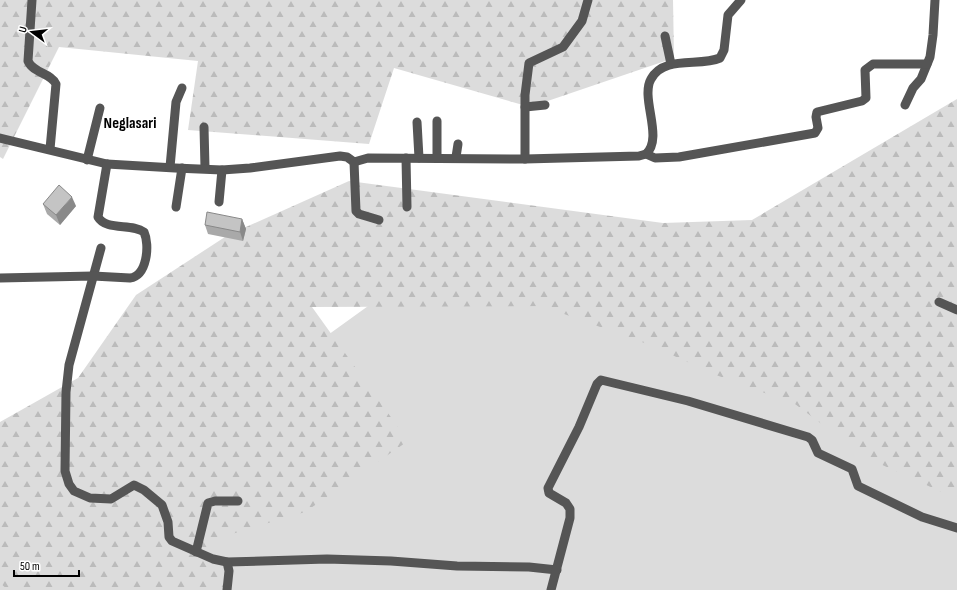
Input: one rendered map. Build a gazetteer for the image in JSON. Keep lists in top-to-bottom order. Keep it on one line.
{"districts":["Neglasari"],"scale_bar":"50 m","north":"left"}
